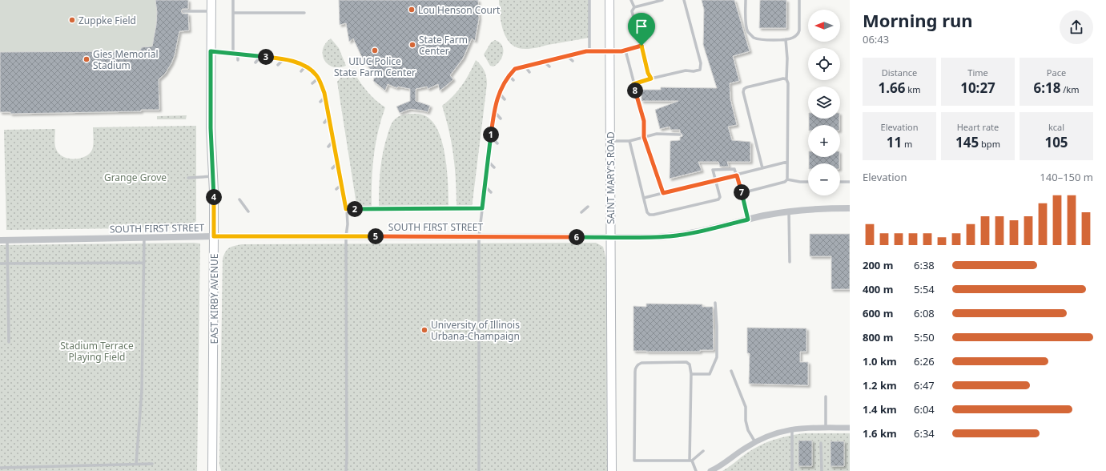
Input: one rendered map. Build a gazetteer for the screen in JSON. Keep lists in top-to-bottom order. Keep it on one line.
{"streets":{"main road":["SAINT MARY'S ROAD","EAST KIRBY AVENUE"],"street":["SOUTH FIRST STREET"]},"crossings":[["SAINT MARY'S ROAD","SOUTH FIRST STREET"],["SOUTH FIRST STREET","EAST KIRBY AVENUE"]],"parks":["Grange Grove","Stadium Terrace Playing Field"],"places":["Lou Henson Court","Zuppke Field","State Farm Center","UIUC Police State Farm Center","Gies Memorial Stadium","University of Illinois Urbana-Champaign"],"north":"left","page":{"heading":["Morning run","06:43"],"map_buttons":["+","−"],"pins":["3","8","1","7","4","2","5","6"],"stats":[["Distance","1.66 km"],["Time","10:27"],["Pace","6:18 /km"],["Elevation","11 m"],["Heart rate","145 bpm"],["kcal","105"]],"chart":["Elevation","140–150 m"],"list":[{"name":"200 m","note":"6:38"},{"name":"400 m","note":"5:54"},{"name":"600 m","note":"6:08"},{"name":"800 m","note":"5:50"},{"name":"1.0 km","note":"6:26"},{"name":"1.2 km","note":"6:47"},{"name":"1.4 km","note":"6:04"},{"name":"1.6 km","note":"6:34"}]}}
